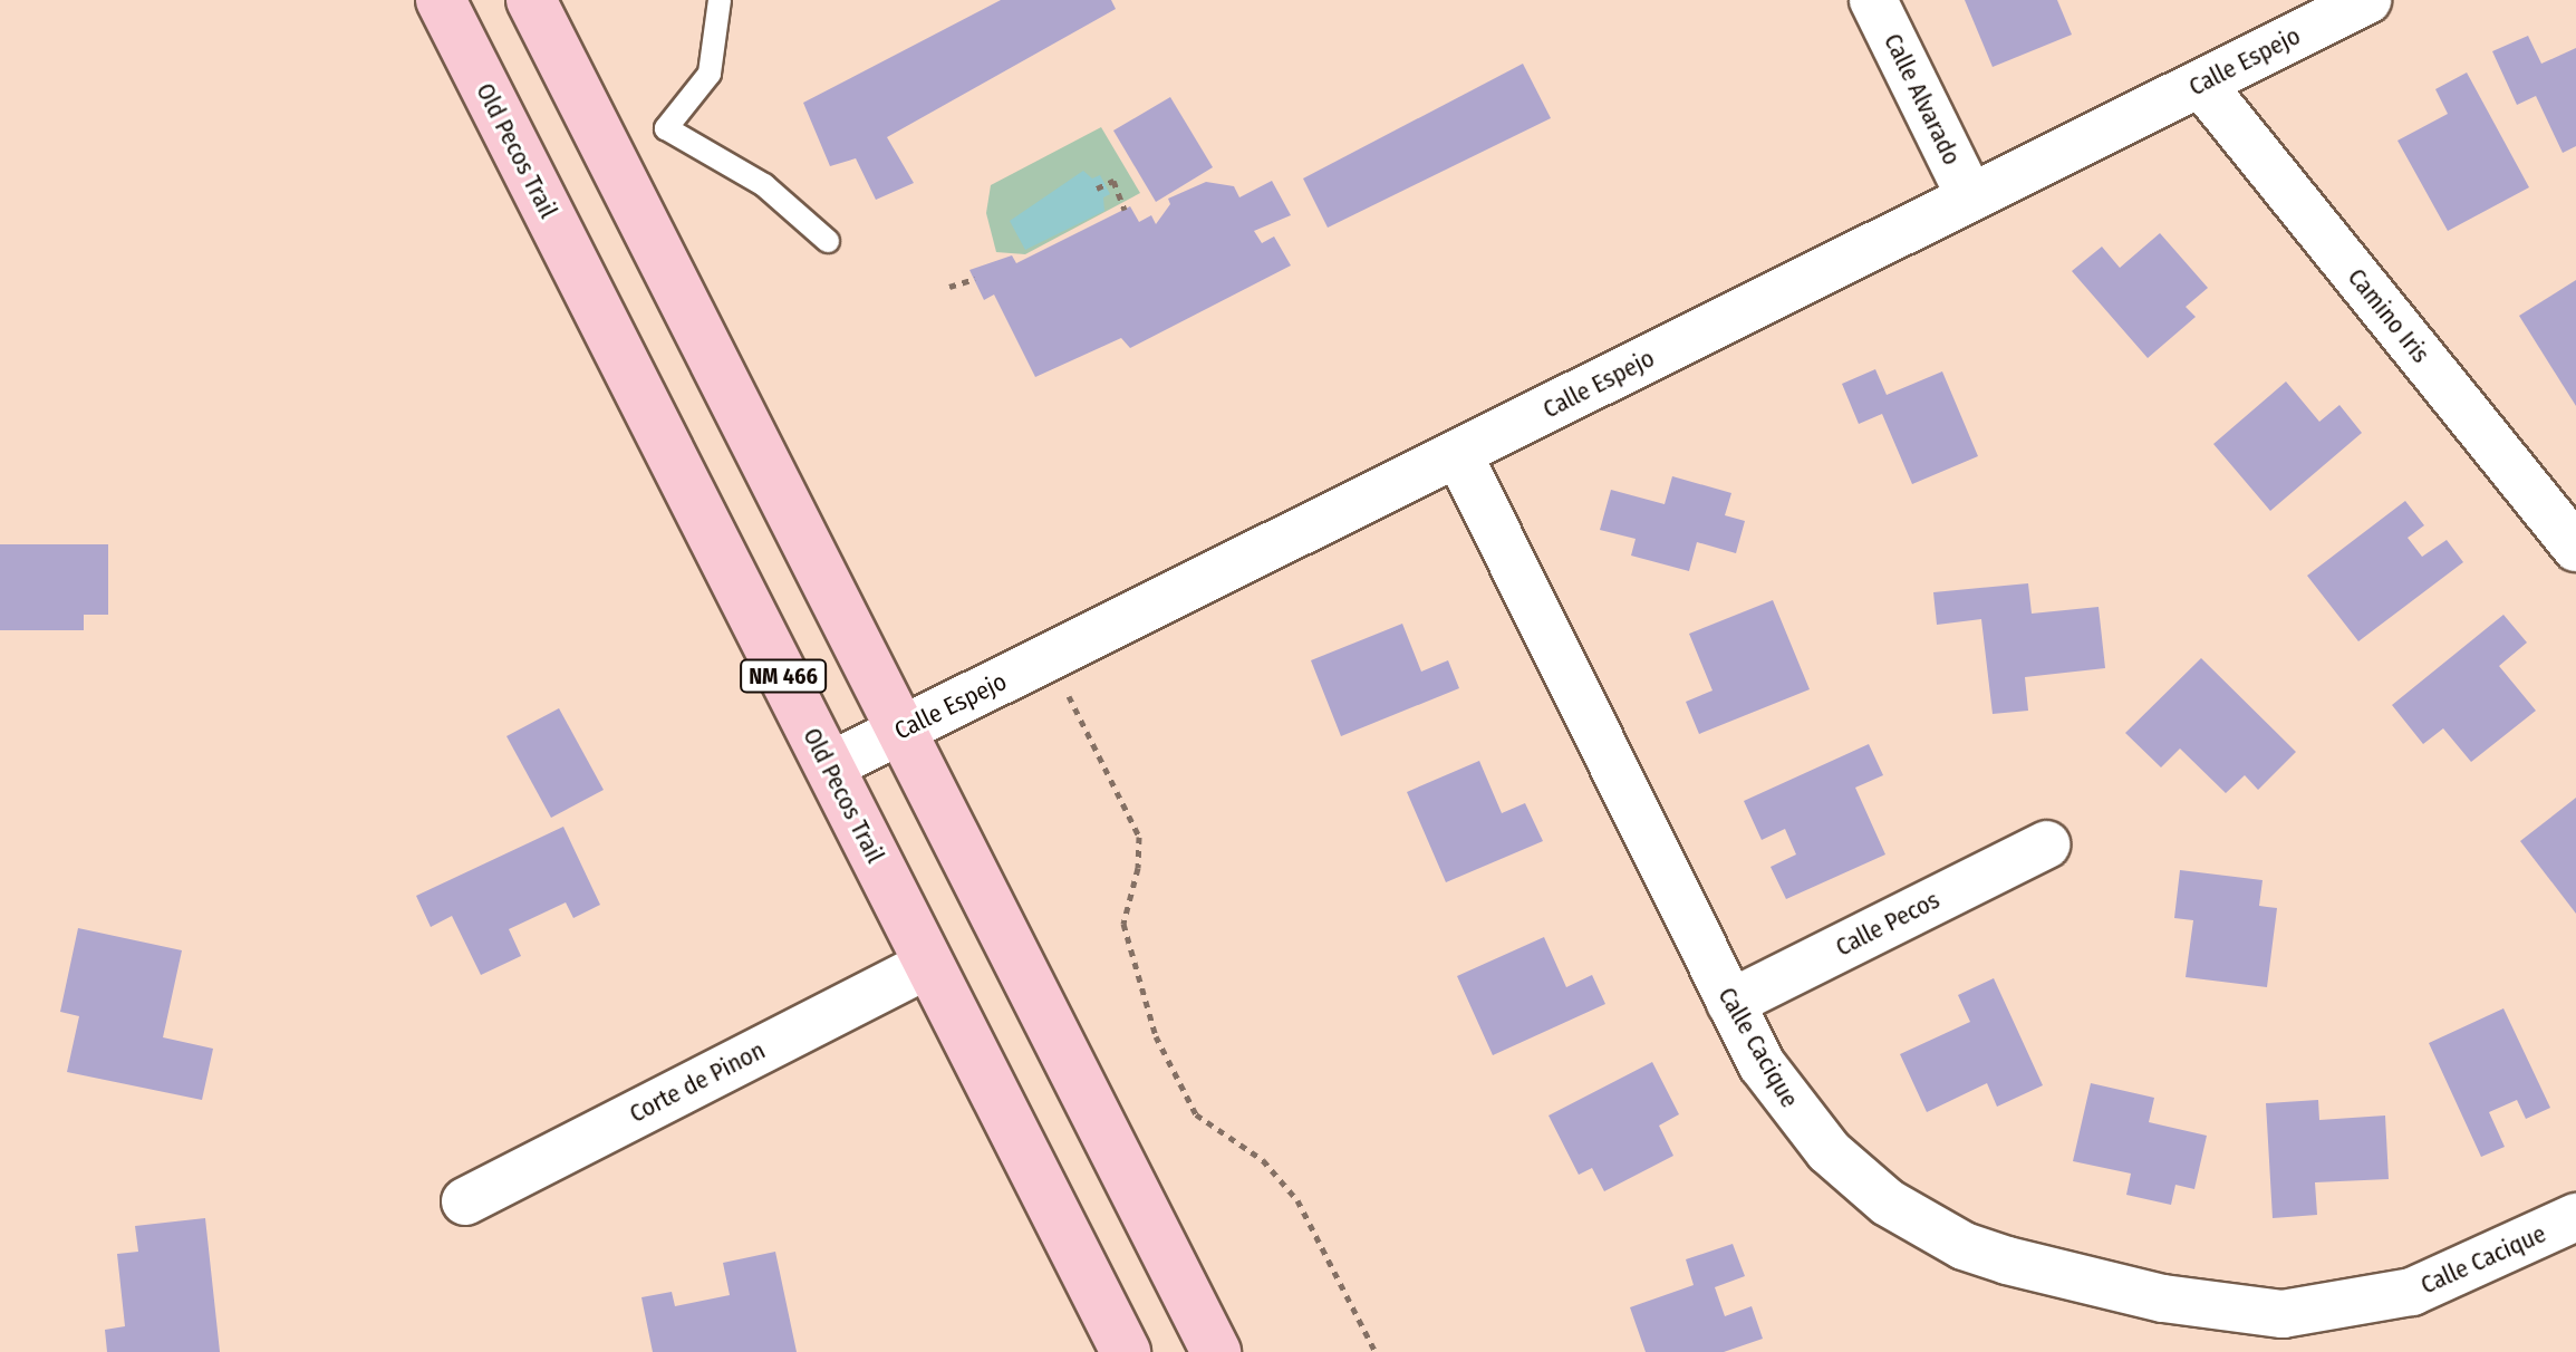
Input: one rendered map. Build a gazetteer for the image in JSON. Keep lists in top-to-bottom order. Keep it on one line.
{"streets":{"main road":["Old Pecos Trail","NM 466"],"street":["Calle Espejo","Calle Alvarado","Camino Iris","Calle Pecos","Calle Cacique","Corte de Pinon"]},"crossings":[["Calle Espejo","Calle Alvarado"],["Calle Espejo","Old Pecos Trail"],["Calle Espejo","Camino Iris"],["Calle Espejo","NM 466"],["Calle Espejo","Calle Cacique"],["Old Pecos Trail","Corte de Pinon"],["Calle Pecos","Calle Cacique"]]}
